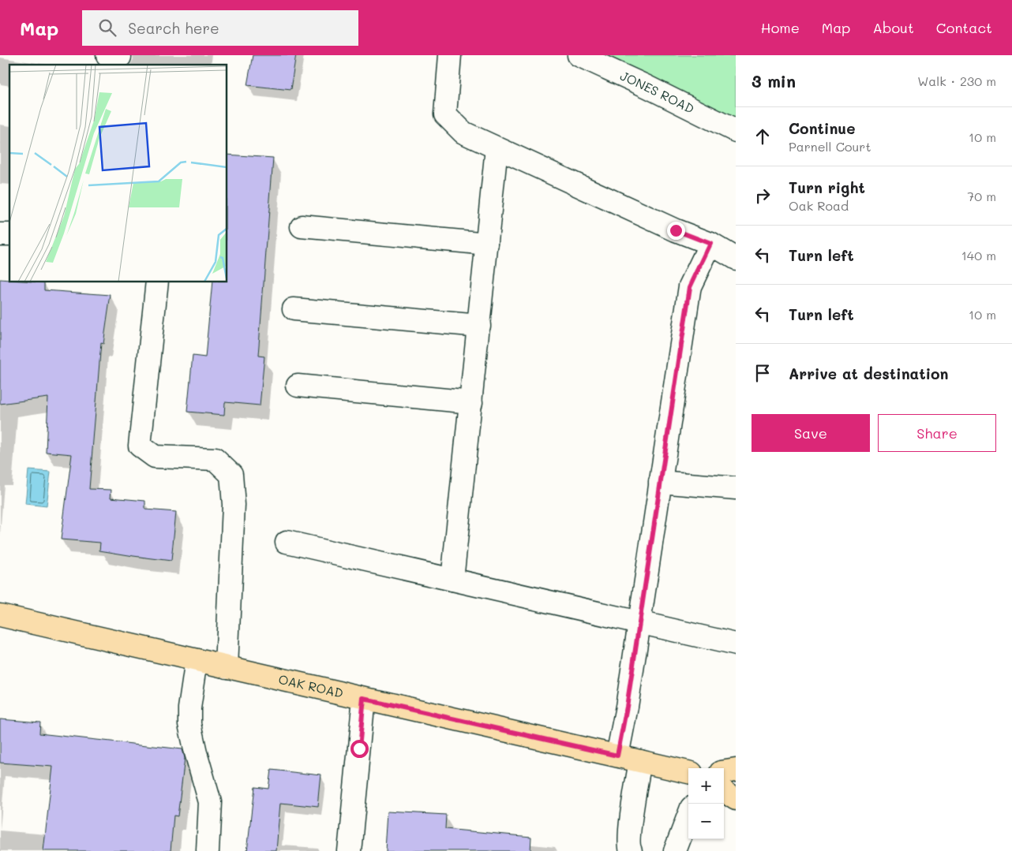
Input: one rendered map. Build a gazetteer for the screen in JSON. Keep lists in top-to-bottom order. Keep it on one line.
{"streets":{"main road":["OAK ROAD"],"street":["JONES ROAD"]},"page":{"header":"Map","search":"Search here","nav":["Home","Map","About","Contact"],"heading":["3 min","Walk · 230 m"],"list":[["Continue","Parnell Court","10 m"],["Turn right","Oak Road","70 m"],["Turn left","140 m"],["Turn left","10 m"],"Arrive at destination"],"buttons":["Save","Share"],"map_buttons":["+","−"]}}
